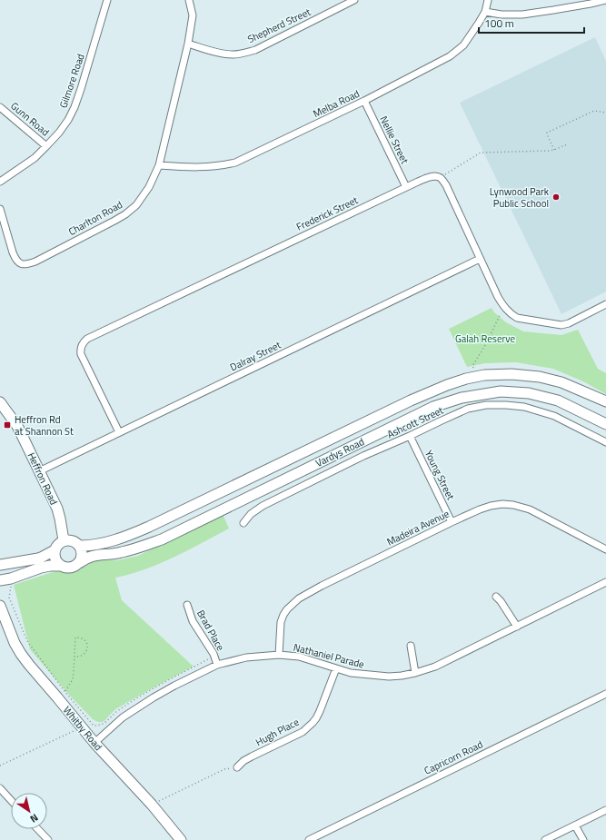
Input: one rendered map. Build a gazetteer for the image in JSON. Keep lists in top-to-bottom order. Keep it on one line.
{"streets":{"main road":["Vardys Road","Heffron Road","Whitby Road"],"street":["Shepherd Street","Gilmore Road","Melba Road","Gunn Road","Nellie Street","Frederick Street","Charlton Road","Dalray Street","Ashcott Street","Young Street","Madeira Avenue","Brad Place","Nathaniel Parade","Hugh Place","Capricorn Road"]},"crossings":[["Shepherd Street","Charlton Road"],["Gilmore Road","Gunn Road"],["Melba Road","Nellie Street"],["Melba Road","Charlton Road"],["Nellie Street","Frederick Street"],["Frederick Street","Dalray Street"],["Dalray Street","Heffron Road"],["Ashcott Street","Young Street"],["Vardys Road","Heffron Road"],["Young Street","Madeira Avenue"],["Madeira Avenue","Nathaniel Parade"],["Brad Place","Nathaniel Parade"],["Nathaniel Parade","Whitby Road"],["Nathaniel Parade","Hugh Place"]],"parks":["Galah Reserve"],"places":{"other":["Lynwood Park Public School"],"transit":["Heffron Rd at Shannon St"]},"scale_bar":"100 m","north":"bottom right"}
